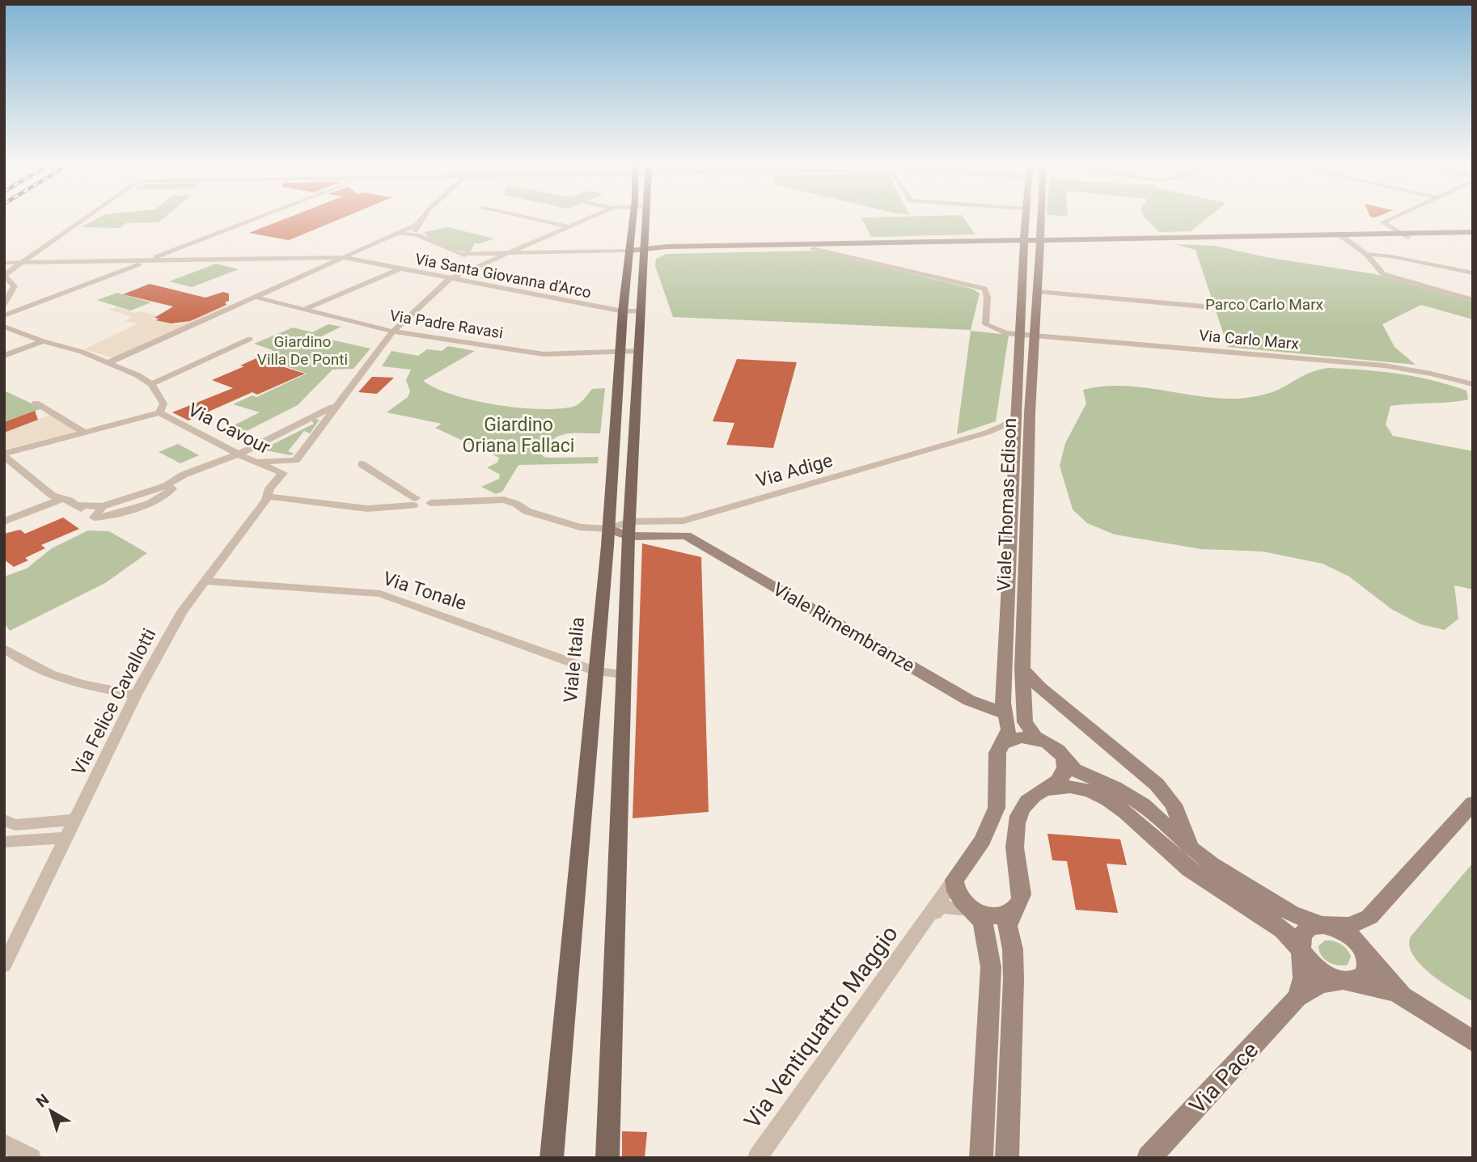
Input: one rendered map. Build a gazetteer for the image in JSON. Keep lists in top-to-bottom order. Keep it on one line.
{"streets":{"main road":["Viale Italia"],"street":["Via Santa Giovanna d'Arco","Via Padre Ravasi","Via Carlo Marx","Via Cavour","Via Adige","Viale Thomas Edison","Via Tonale","Viale Rimembranze","Via Felice Cavallotti","Via Ventiquattro Maggio","Via Pace"]},"crossings":[["Via Santa Giovanna d'Arco","Viale Italia"],["Via Padre Ravasi","Viale Italia"],["Via Carlo Marx","Viale Thomas Edison"],["Via Cavour","Via Felice Cavallotti"],["Via Adige","Viale Thomas Edison"],["Via Adige","Viale Rimembranze"],["Viale Thomas Edison","Viale Rimembranze"],["Viale Thomas Edison","Via Ventiquattro Maggio"],["Via Tonale","Viale Italia"],["Via Tonale","Via Felice Cavallotti"]],"parks":["Parco Carlo Marx","Giardino Villa De Ponti","Giardino Oriana Fallaci"],"north":"top left"}
